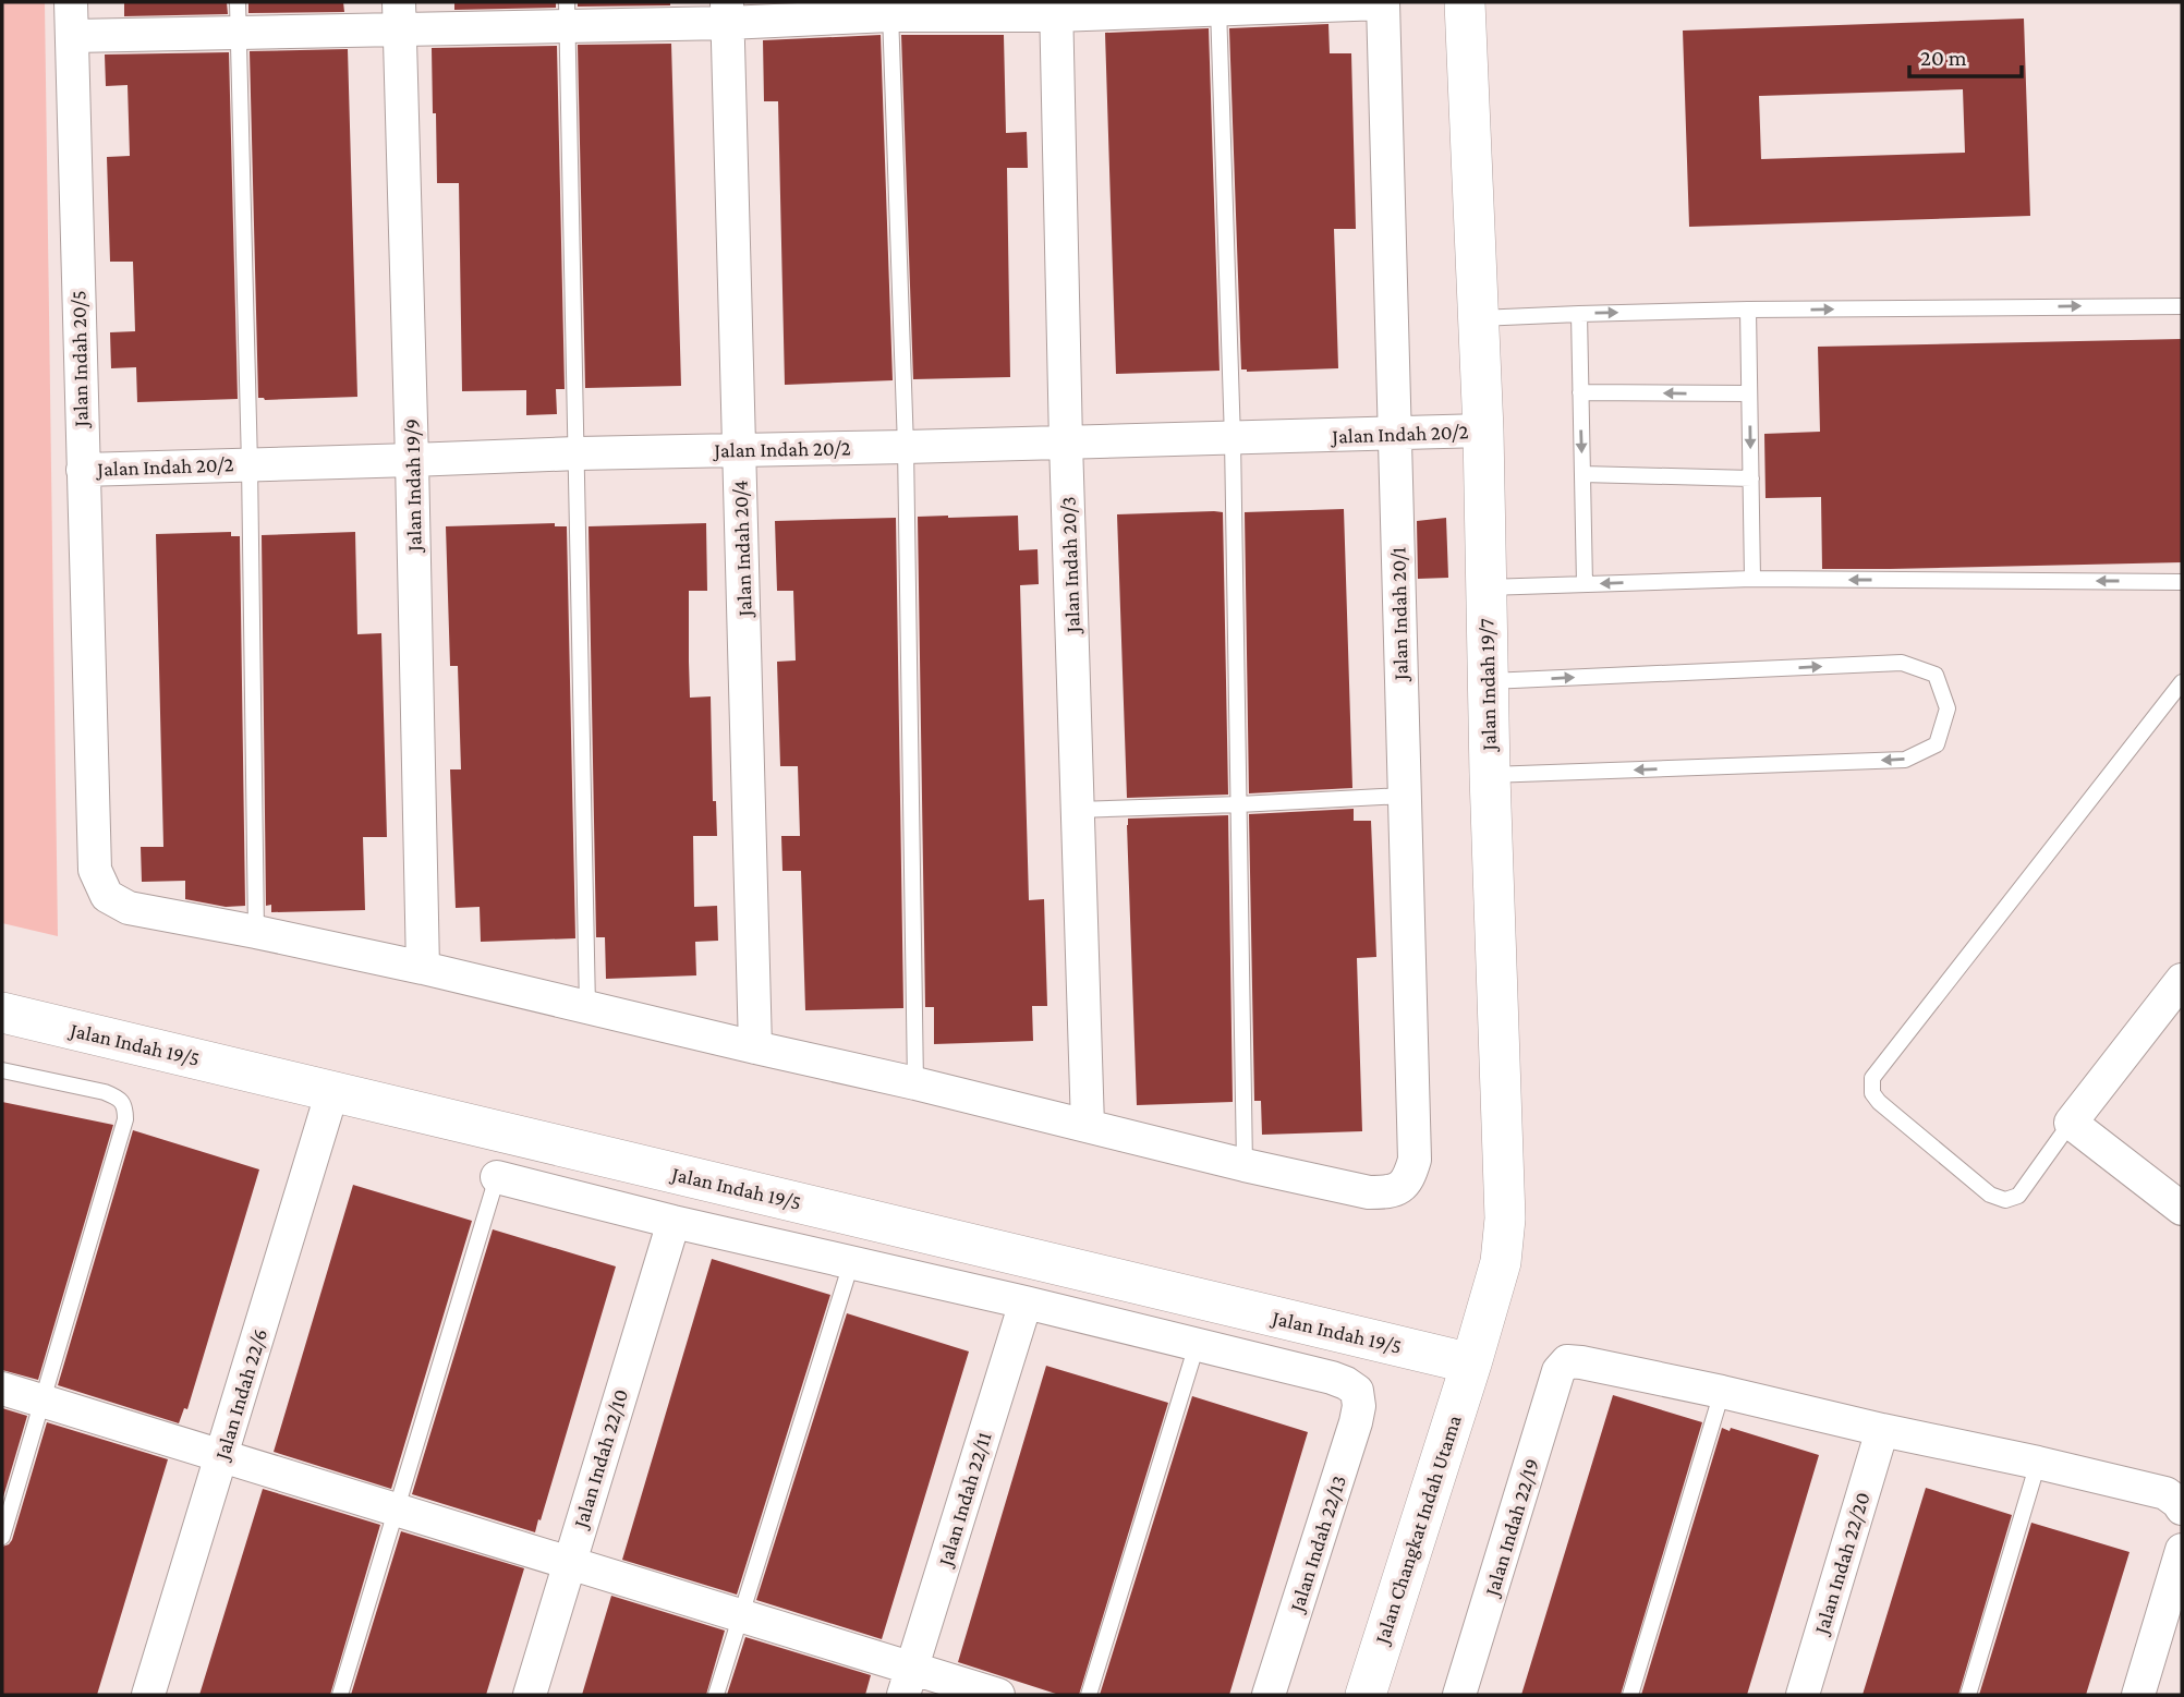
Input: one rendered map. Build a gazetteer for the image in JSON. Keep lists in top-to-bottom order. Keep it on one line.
{"streets":{"street":["Jalan Indah 20/5","Jalan Indah 20/2","Jalan Indah 19/9","Jalan Indah 20/4","Jalan Indah 20/3","Jalan Indah 20/1","Jalan Indah 19/7","Jalan Indah 19/5","Jalan Indah 22/6","Jalan Indah 22/10","Jalan Indah 22/11","Jalan Indah 22/19","Jalan Changkat Indah Utama","Jalan Indah 22/13","Jalan Indah 22/20"]},"crossings":[["Jalan Indah 20/5","Jalan Indah 20/2"],["Jalan Indah 20/2","Jalan Indah 19/9"],["Jalan Indah 20/2","Jalan Indah 20/4"],["Jalan Indah 20/2","Jalan Indah 20/3"],["Jalan Indah 20/2","Jalan Indah 20/1"],["Jalan Indah 20/2","Jalan Indah 19/7"],["Jalan Indah 19/7","Jalan Indah 19/5"],["Jalan Indah 19/7","Jalan Changkat Indah Utama"],["Jalan Indah 19/5","Jalan Indah 22/6"],["Jalan Indah 19/5","Jalan Changkat Indah Utama"]],"scale_bar":"20 m"}
